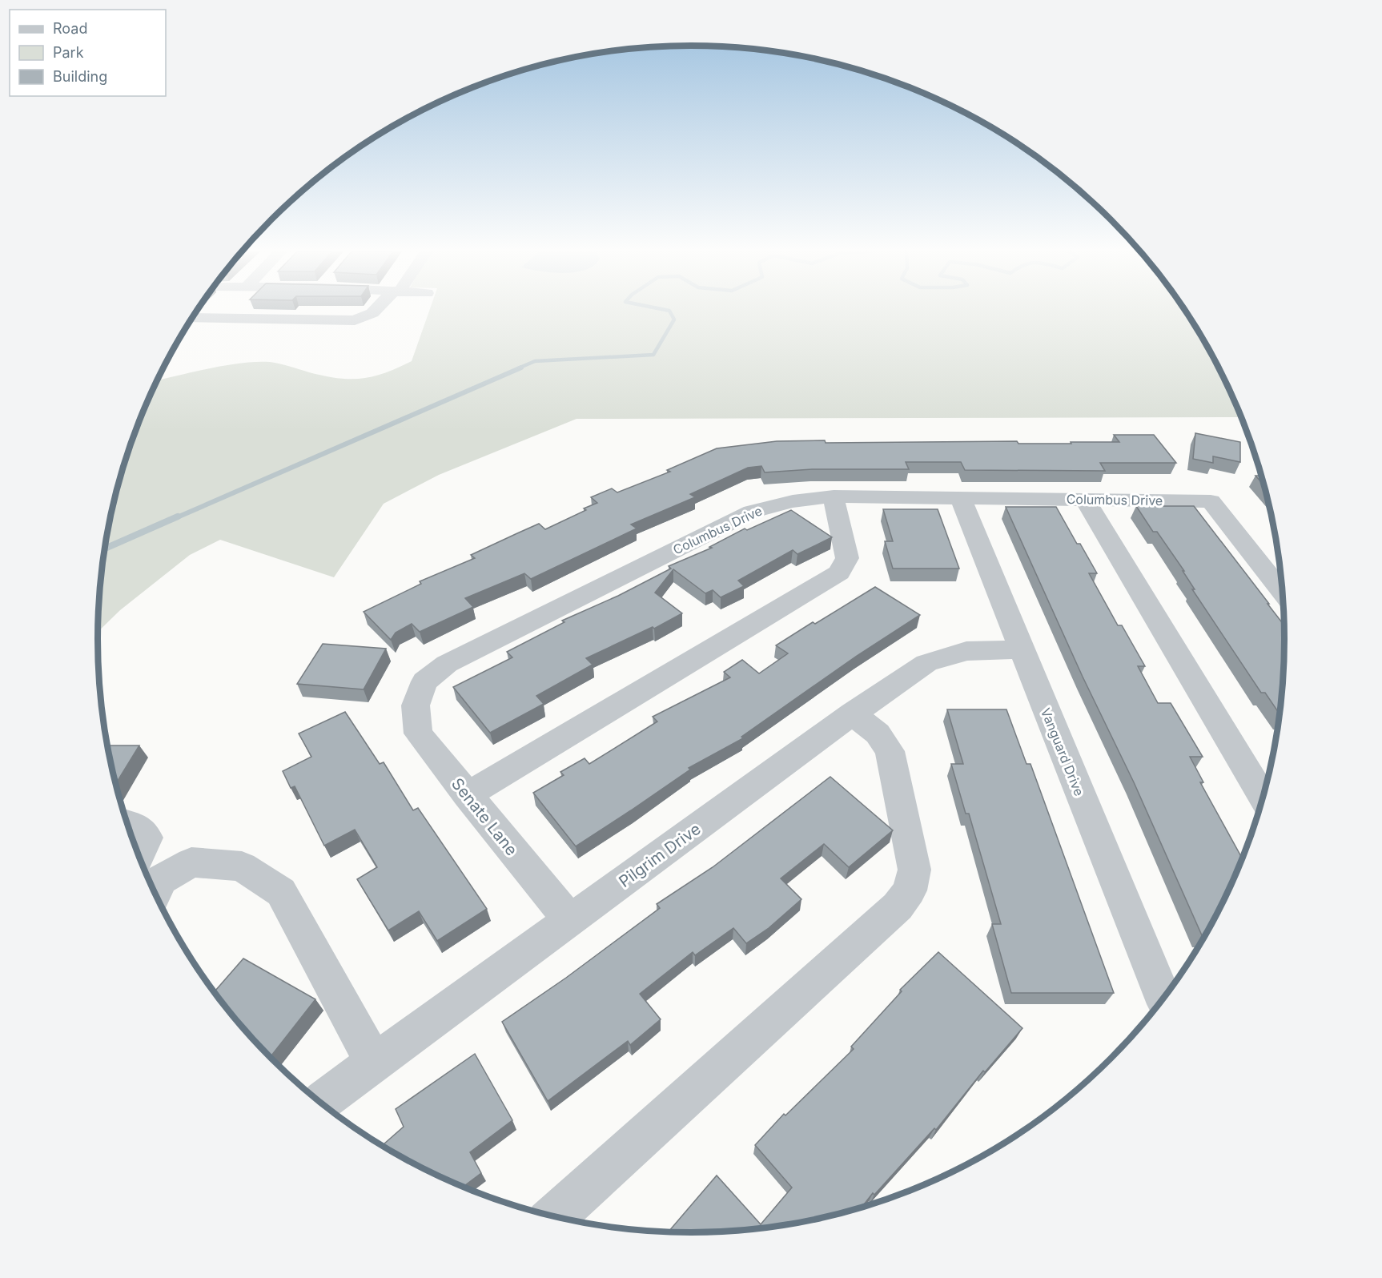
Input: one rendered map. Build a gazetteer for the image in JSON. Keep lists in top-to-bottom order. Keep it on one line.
{"streets":{"street":["Columbus Drive","Vanguard Drive","Senate Lane","Pilgrim Drive"]},"crossings":[["Columbus Drive","Vanguard Drive"],["Columbus Drive","Senate Lane"],["Vanguard Drive","Pilgrim Drive"],["Senate Lane","Pilgrim Drive"]],"legend":["Road","Park","Building"]}
